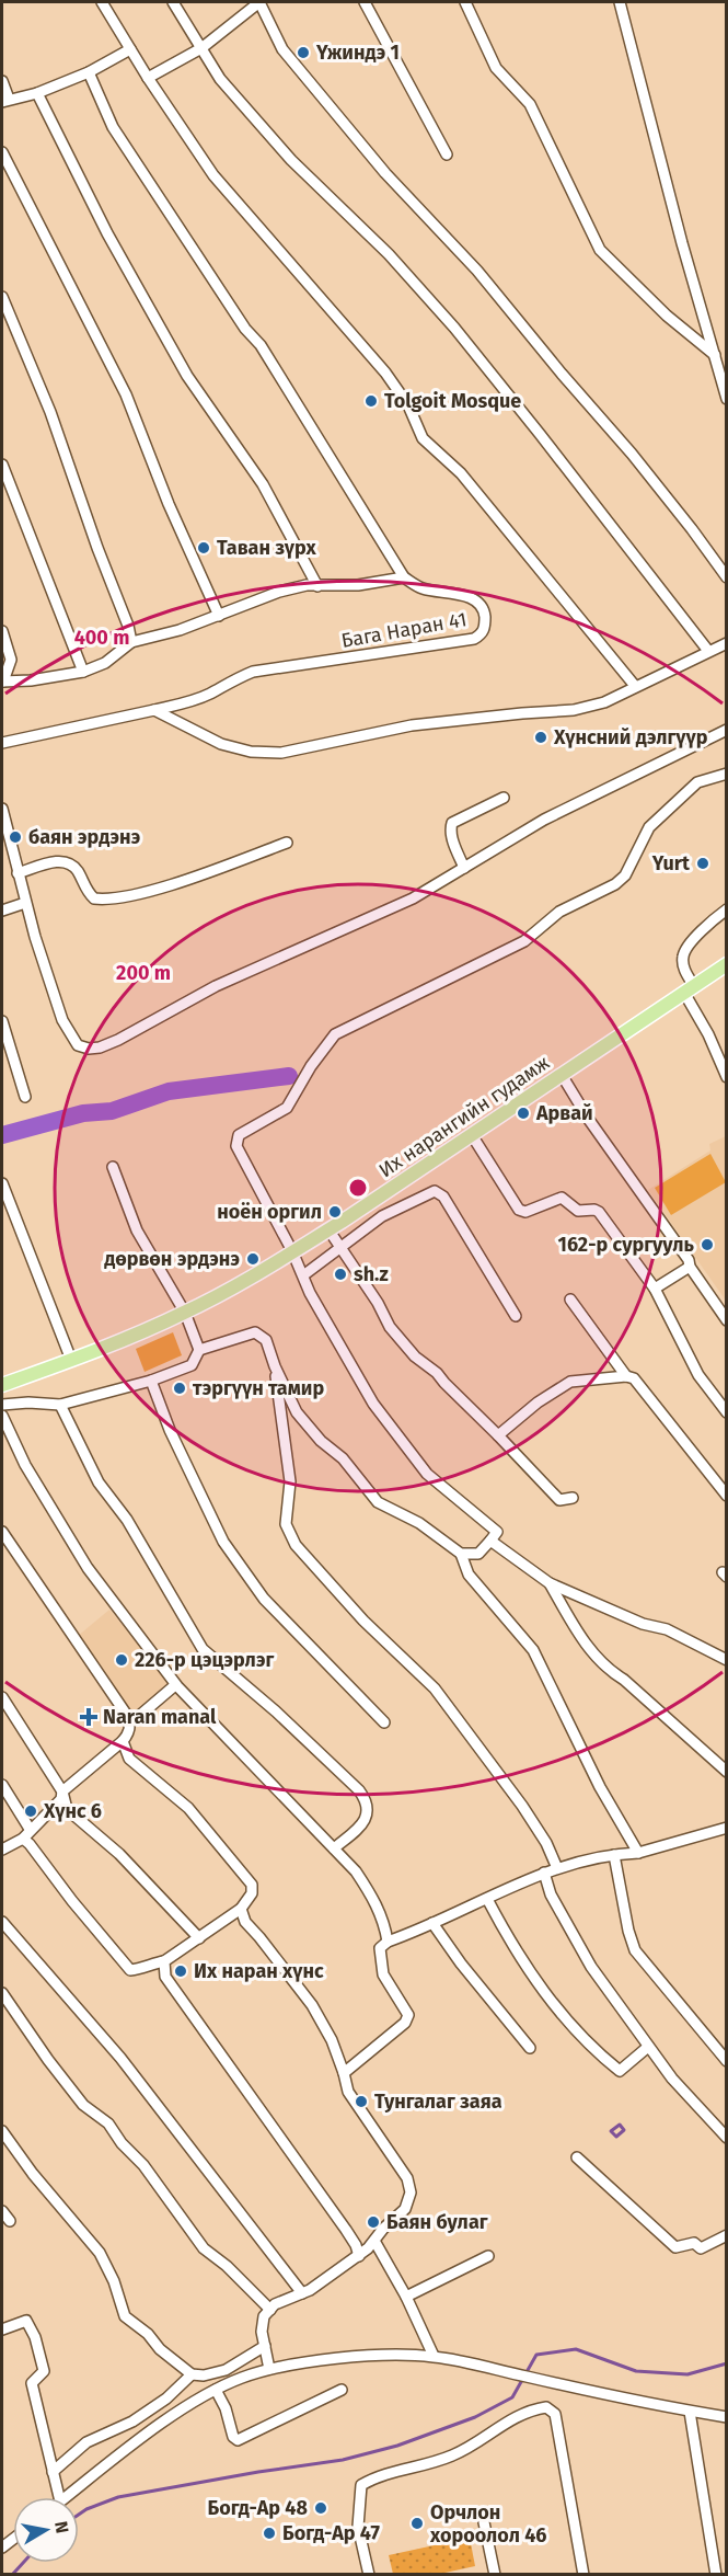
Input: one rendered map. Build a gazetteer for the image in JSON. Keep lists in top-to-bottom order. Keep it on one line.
{"streets":{"main road":["Их нарангийн гудамж"],"street":["Бага Наран 41"]},"places":{"other":["Үжиндэ 1","Tolgoit Mosque","Таван зүрх","Хүнсний дэлгүүр","баян эрдэнэ","Yurt","Арвай","ноён оргил","162-р сургууль","дөрвөн эрдэнэ","sh.z","тэргүүн тамир","226-р цэцэрлэг","Хүнс 6","Их наран хүнс","Тунгалаг заяа","Баян булаг","Богд-Ар 48","Орчлон хороолол 46","Богд-Ар 47"],"health":["Naran manal"]},"north":"right","rings":["400 m","200 m"]}
